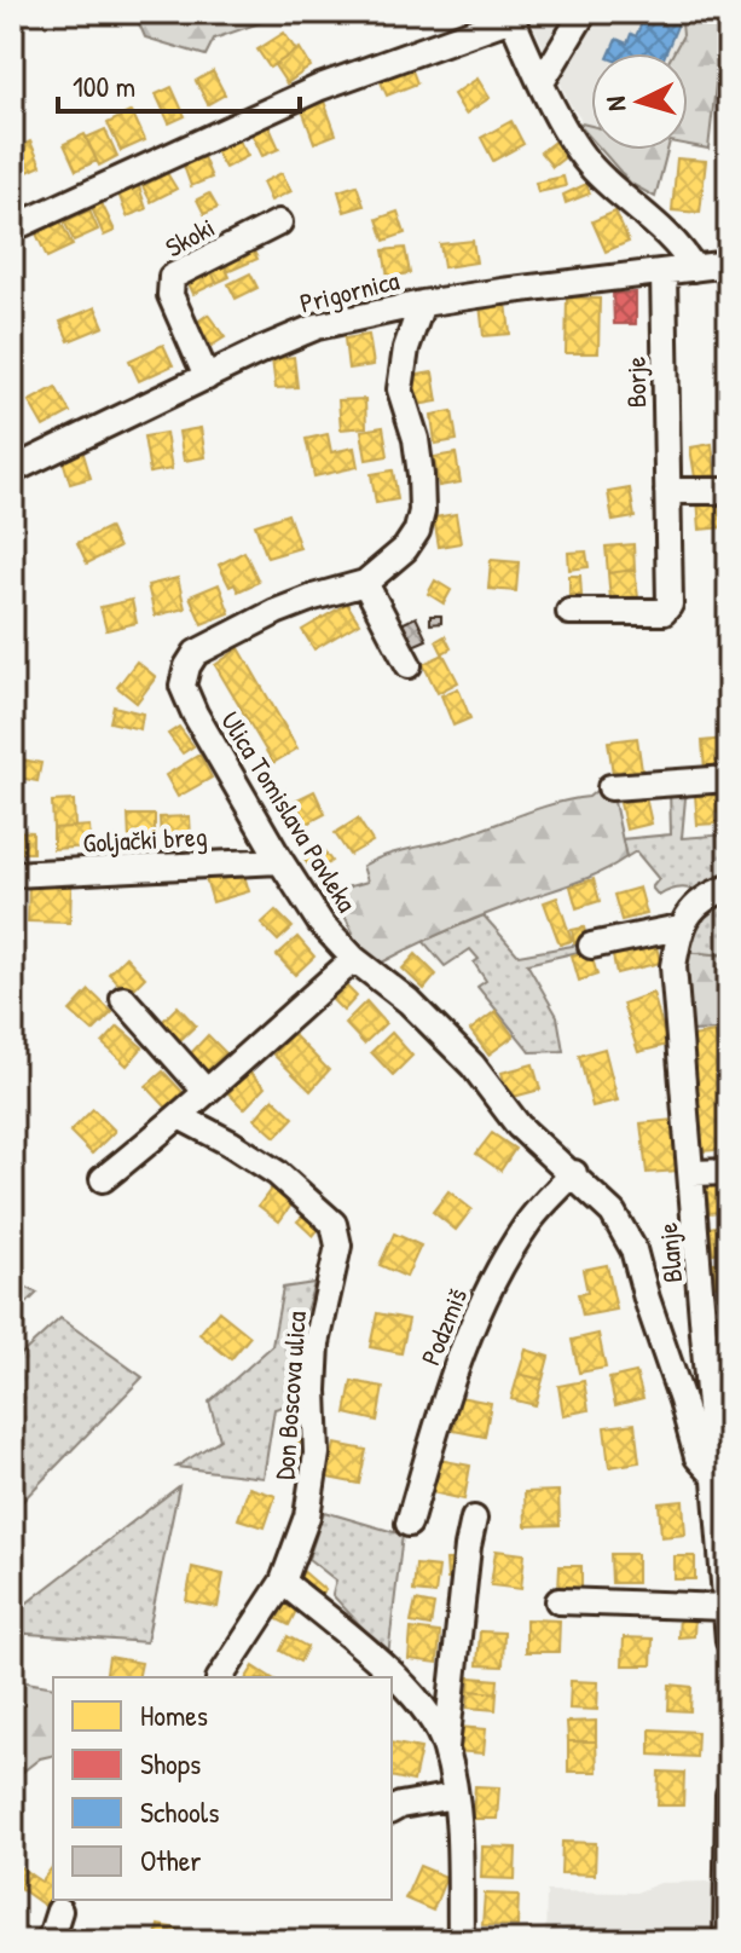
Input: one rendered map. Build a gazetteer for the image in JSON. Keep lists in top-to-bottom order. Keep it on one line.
{"streets":{"street":["Skoki","Prigornica","Borje","Ulica Tomislava Pavleka","Goljački breg","Blanje","Podzmiš","Don Boscova ulica"]},"crossings":[["Skoki","Prigornica"],["Prigornica","Borje"],["Prigornica","Ulica Tomislava Pavleka"],["Ulica Tomislava Pavleka","Goljački breg"],["Ulica Tomislava Pavleka","Blanje"],["Ulica Tomislava Pavleka","Podzmiš"]],"legend":["Homes","Shops","Schools","Other"],"scale_bar":"100 m","north":"left"}
